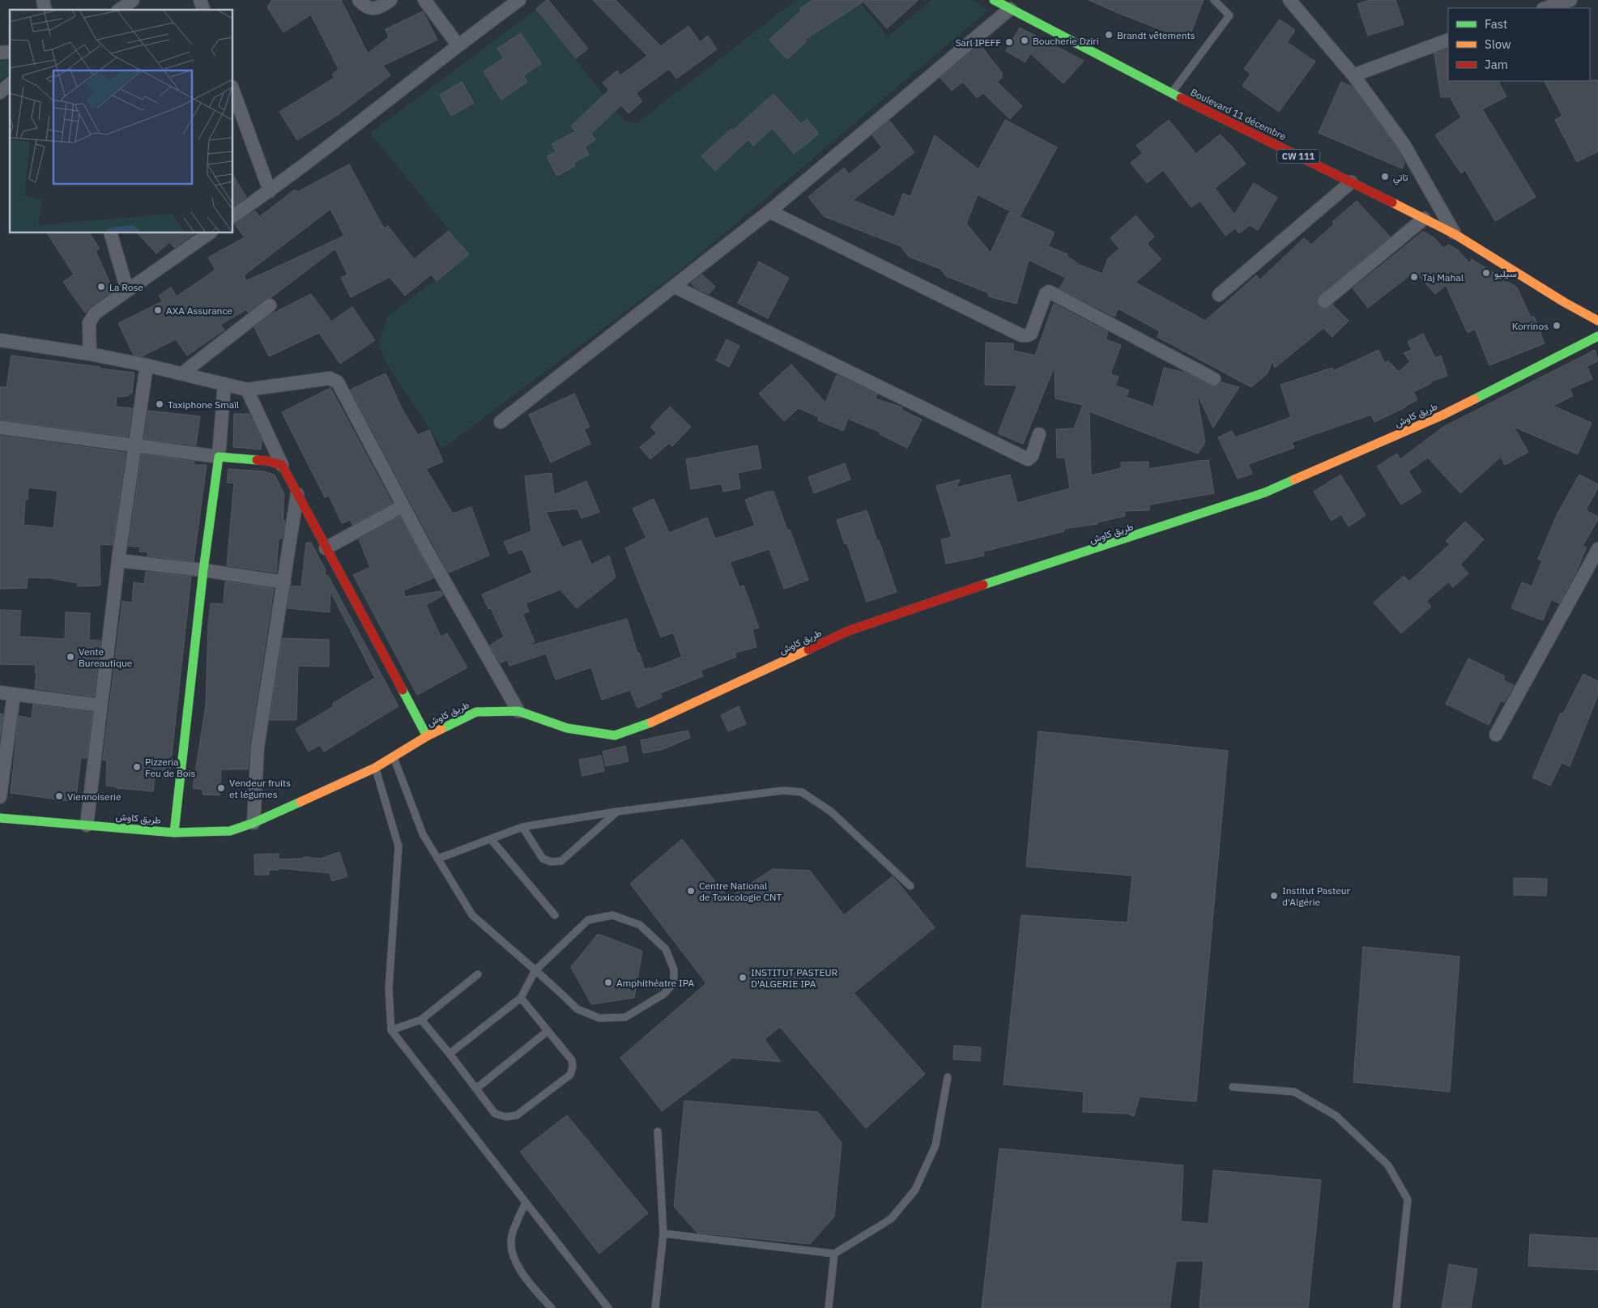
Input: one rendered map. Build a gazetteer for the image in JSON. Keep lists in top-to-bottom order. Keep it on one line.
{"streets":{"street":["Boulevard 11 décembre","CW 111","طريق كاوش"]},"places":["Brandt vêtements","Boucherie Dziri","Sarl IPEFF","تاتي","سيليو","Taj Mahal","La Rose","AXA Assurance","Korrinos","Taxiphone Smaïl","Vente Bureautique","Pizzeria Feu de Bois","Vendeur fruits et légumes","Viennoiserie","Centre National de Toxicologie CNT","Institut Pasteur d'Algérie","INSTITUT PASTEUR D'ALGERIE IPA","Amphithéatre IPA"],"legend":["Fast","Slow","Jam"]}
